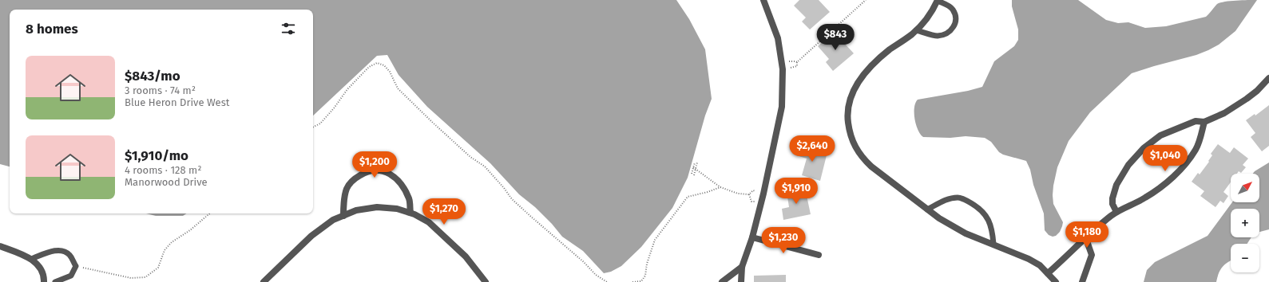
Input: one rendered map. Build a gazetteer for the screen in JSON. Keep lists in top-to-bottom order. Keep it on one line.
{"north":"top right","page":{"heading":"8 homes","price":["$843","$2,640","$1,040","$1,200","$1,910","$1,270","$1,180","$1,230"],"list":[{"name":"$843/mo","note":"3 rooms · 74 m² · Blue Heron Drive West"},{"name":"$1,910/mo","note":"4 rooms · 128 m² · Manorwood Drive"}],"map_buttons":["+","−"]}}
